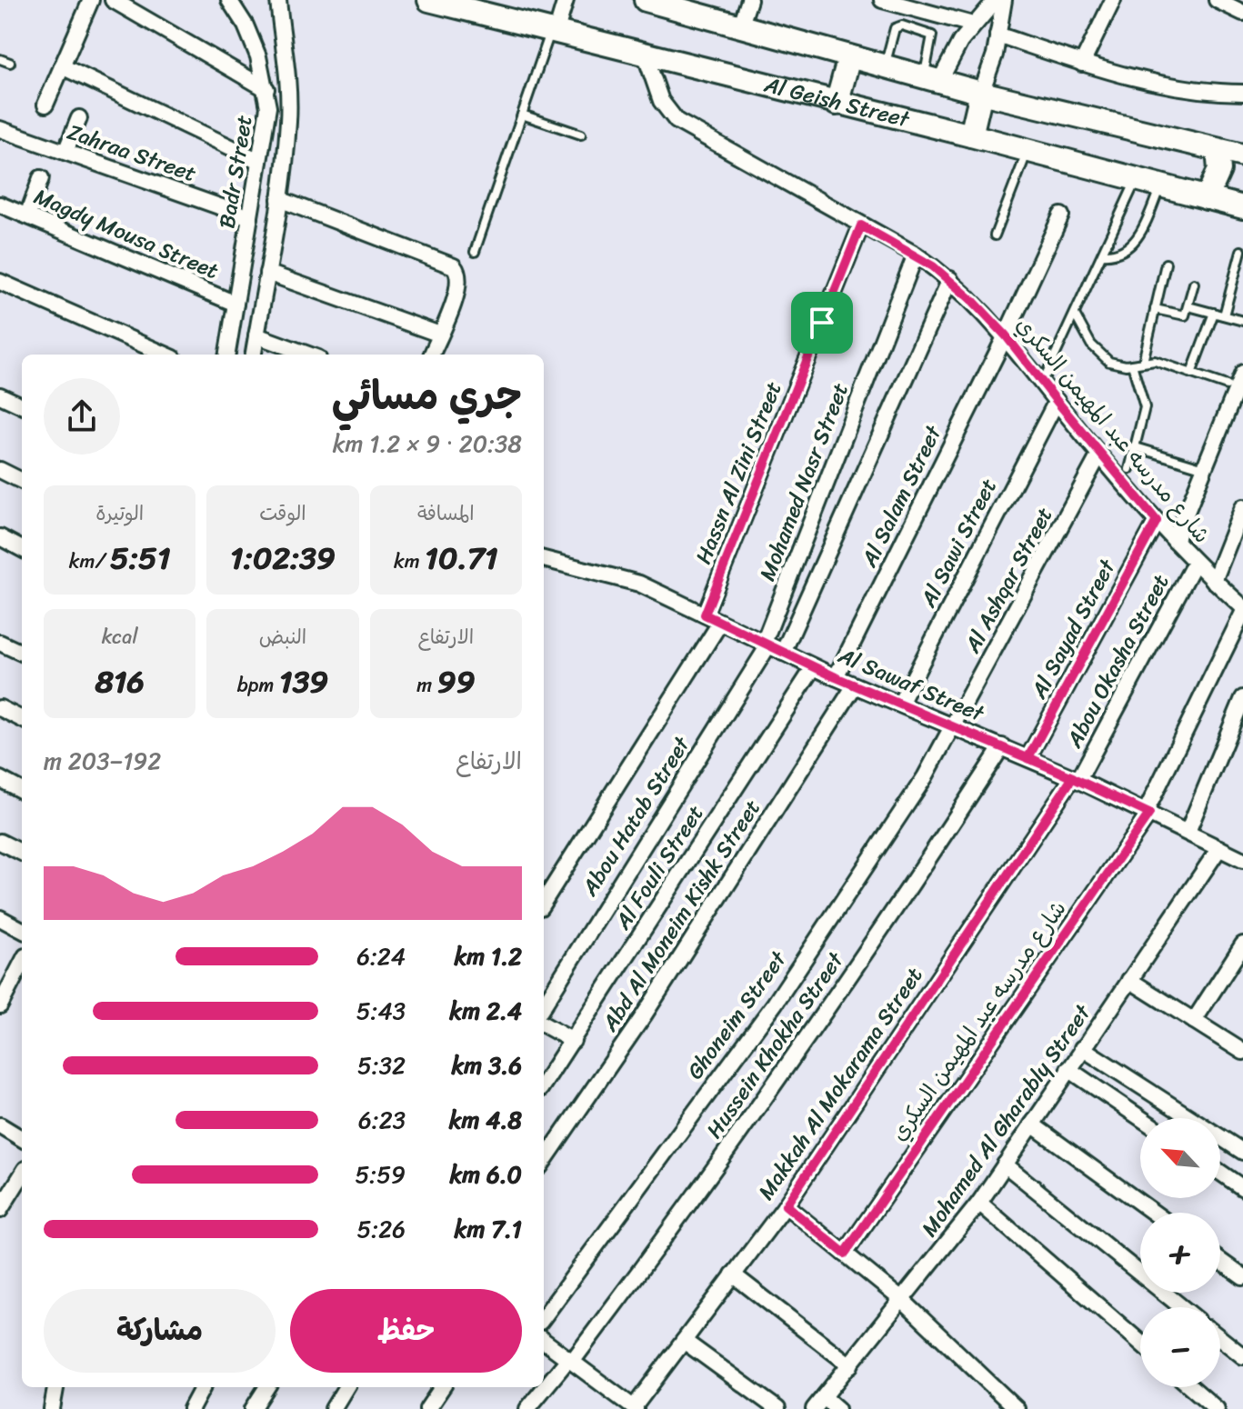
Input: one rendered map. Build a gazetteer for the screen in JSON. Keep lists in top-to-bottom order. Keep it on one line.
{"streets":{"main road":["Al Geish Street"],"street":["Zahraa Street","Badr Street","Magdy Mousa Street","شارع مدرسه عبد المهيمن السكري","Hassn Al Zini Street","Mohamed Nasr Street","Al Salam Street","Al Sawi Street","Al Ashqar Street","Al Sayad Street","Abou Okasha Street","Al Sawaf Street","Abou Hatab Street","Al Fouli Street","Abd Al Moneim Kishk Street","Ghoneim Street","Hussein Khokha Street","Makkah Al Mokarama Street","Mohamed Al Gharably Street"]},"crossings":[["Al Geish Street","شارع مدرسه عبد المهيمن السكري"],["Zahraa Street","Badr Street"],["Badr Street","Magdy Mousa Street"],["شارع مدرسه عبد المهيمن السكري","Hassn Al Zini Street"],["شارع مدرسه عبد المهيمن السكري","Mohamed Nasr Street"],["شارع مدرسه عبد المهيمن السكري","Al Salam Street"],["شارع مدرسه عبد المهيمن السكري","Al Sawi Street"],["شارع مدرسه عبد المهيمن السكري","Al Ashqar Street"],["شارع مدرسه عبد المهيمن السكري","Al Sayad Street"],["شارع مدرسه عبد المهيمن السكري","Abou Okasha Street"],["شارع مدرسه عبد المهيمن السكري","Al Sawaf Street"],["Hassn Al Zini Street","Al Sawaf Street"],["Mohamed Nasr Street","Al Sawaf Street"],["Mohamed Nasr Street","Abou Hatab Street"],["Al Salam Street","Al Sawaf Street"],["Al Sawi Street","Al Sawaf Street"],["Al Ashqar Street","Al Sawaf Street"],["Al Ashqar Street","Ghoneim Street"],["Al Sayad Street","Al Sawaf Street"],["Abou Okasha Street","Al Sawaf Street"],["Abou Okasha Street","Makkah Al Mokarama Street"],["Al Sawaf Street","Abou Hatab Street"],["Al Sawaf Street","Al Fouli Street"],["Al Sawaf Street","Abd Al Moneim Kishk Street"],["Al Sawaf Street","Ghoneim Street"],["Al Sawaf Street","Hussein Khokha Street"],["Al Sawaf Street","Makkah Al Mokarama Street"],["Al Sawaf Street","Mohamed Al Gharably Street"]],"north":"top left","page":{"heading":["جري مسائي","20:38 · 9 × 1.2 km"],"stats":[["المسافة","10.71 km"],["الوقت","1:02:39"],["الوتيرة","5:51 /km"],["الارتفاع","99 m"],["النبض","139 bpm"],["kcal","816"]],"chart":["الارتفاع","192–203 m"],"list":[{"name":"1.2 km","note":"6:24"},{"name":"2.4 km","note":"5:43"},{"name":"3.6 km","note":"5:32"},{"name":"4.8 km","note":"6:23"},{"name":"6.0 km","note":"5:59"},{"name":"7.1 km","note":"5:26"}],"map_buttons":["+","−"],"buttons":["حفظ","مشاركة"]}}
